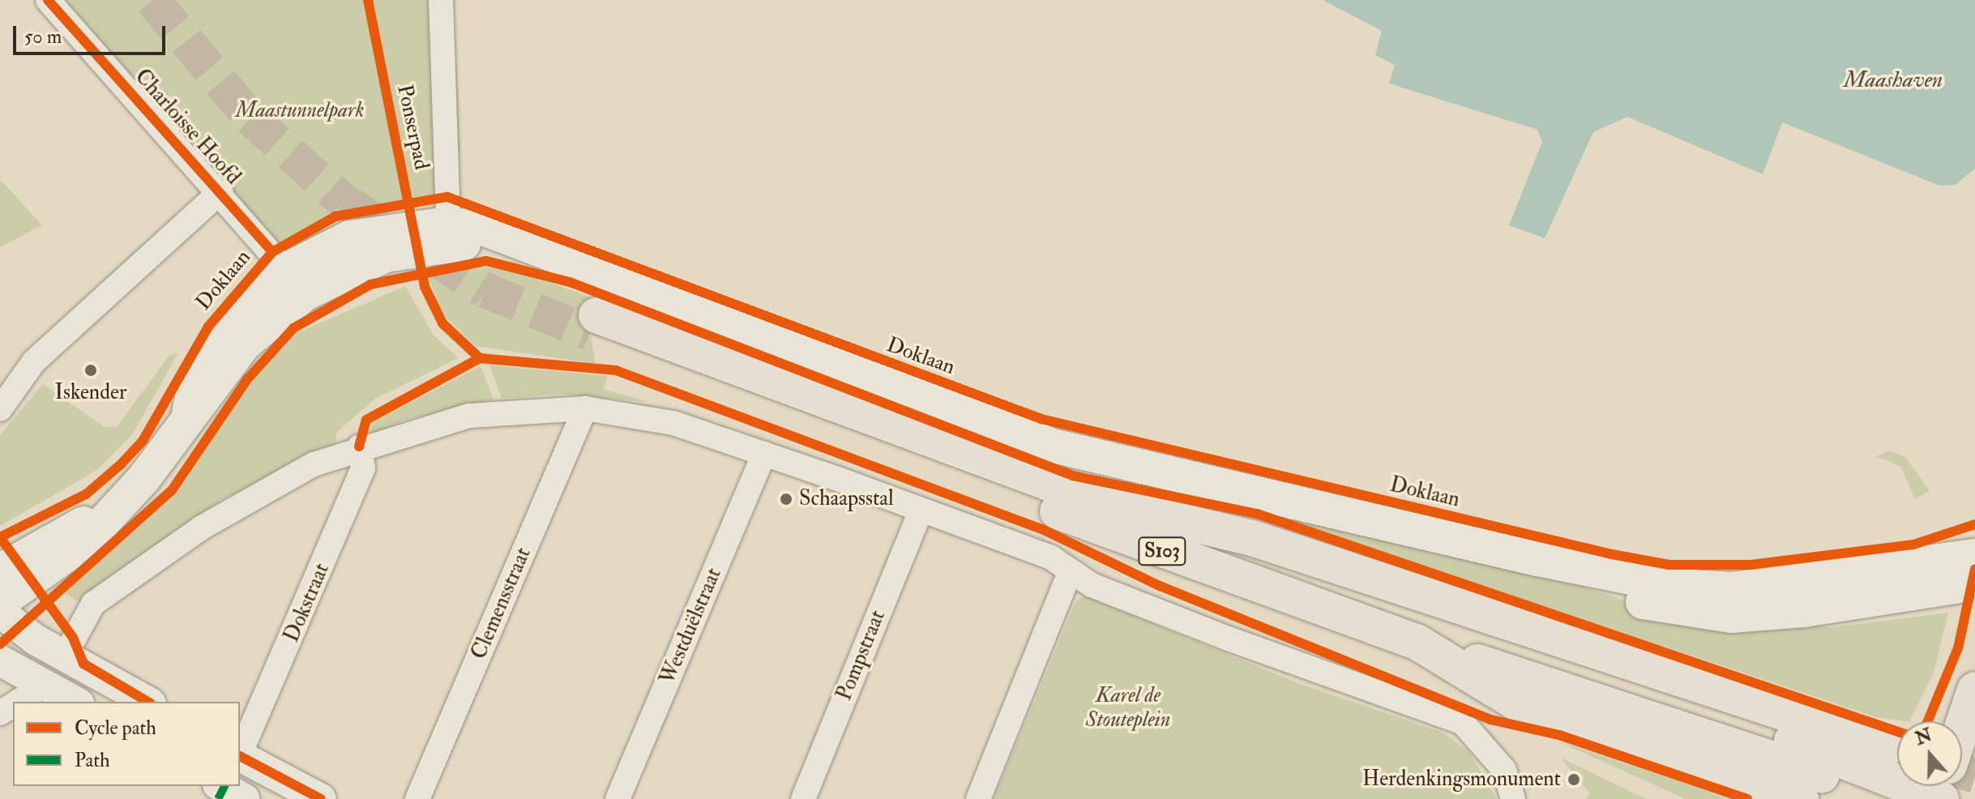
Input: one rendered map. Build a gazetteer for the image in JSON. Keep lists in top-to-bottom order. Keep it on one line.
{"streets":{"main road":["Doklaan","S103"],"street":["Charloisse Hoofd","Ponserpad","Dokstraat","Clemensstraat","Westduëlstraat","Pompstraat"]},"crossings":[["Charloisse Hoofd","Doklaan"],["Ponserpad","Doklaan"]],"water":["Maashaven"],"parks":["Maastunnelpark","Karel de Stouteplein"],"places":["Iskender","Schaapsstal","Herdenkingsmonument"],"legend":["Cycle path","Path"],"scale_bar":"50 m","north":"top"}
